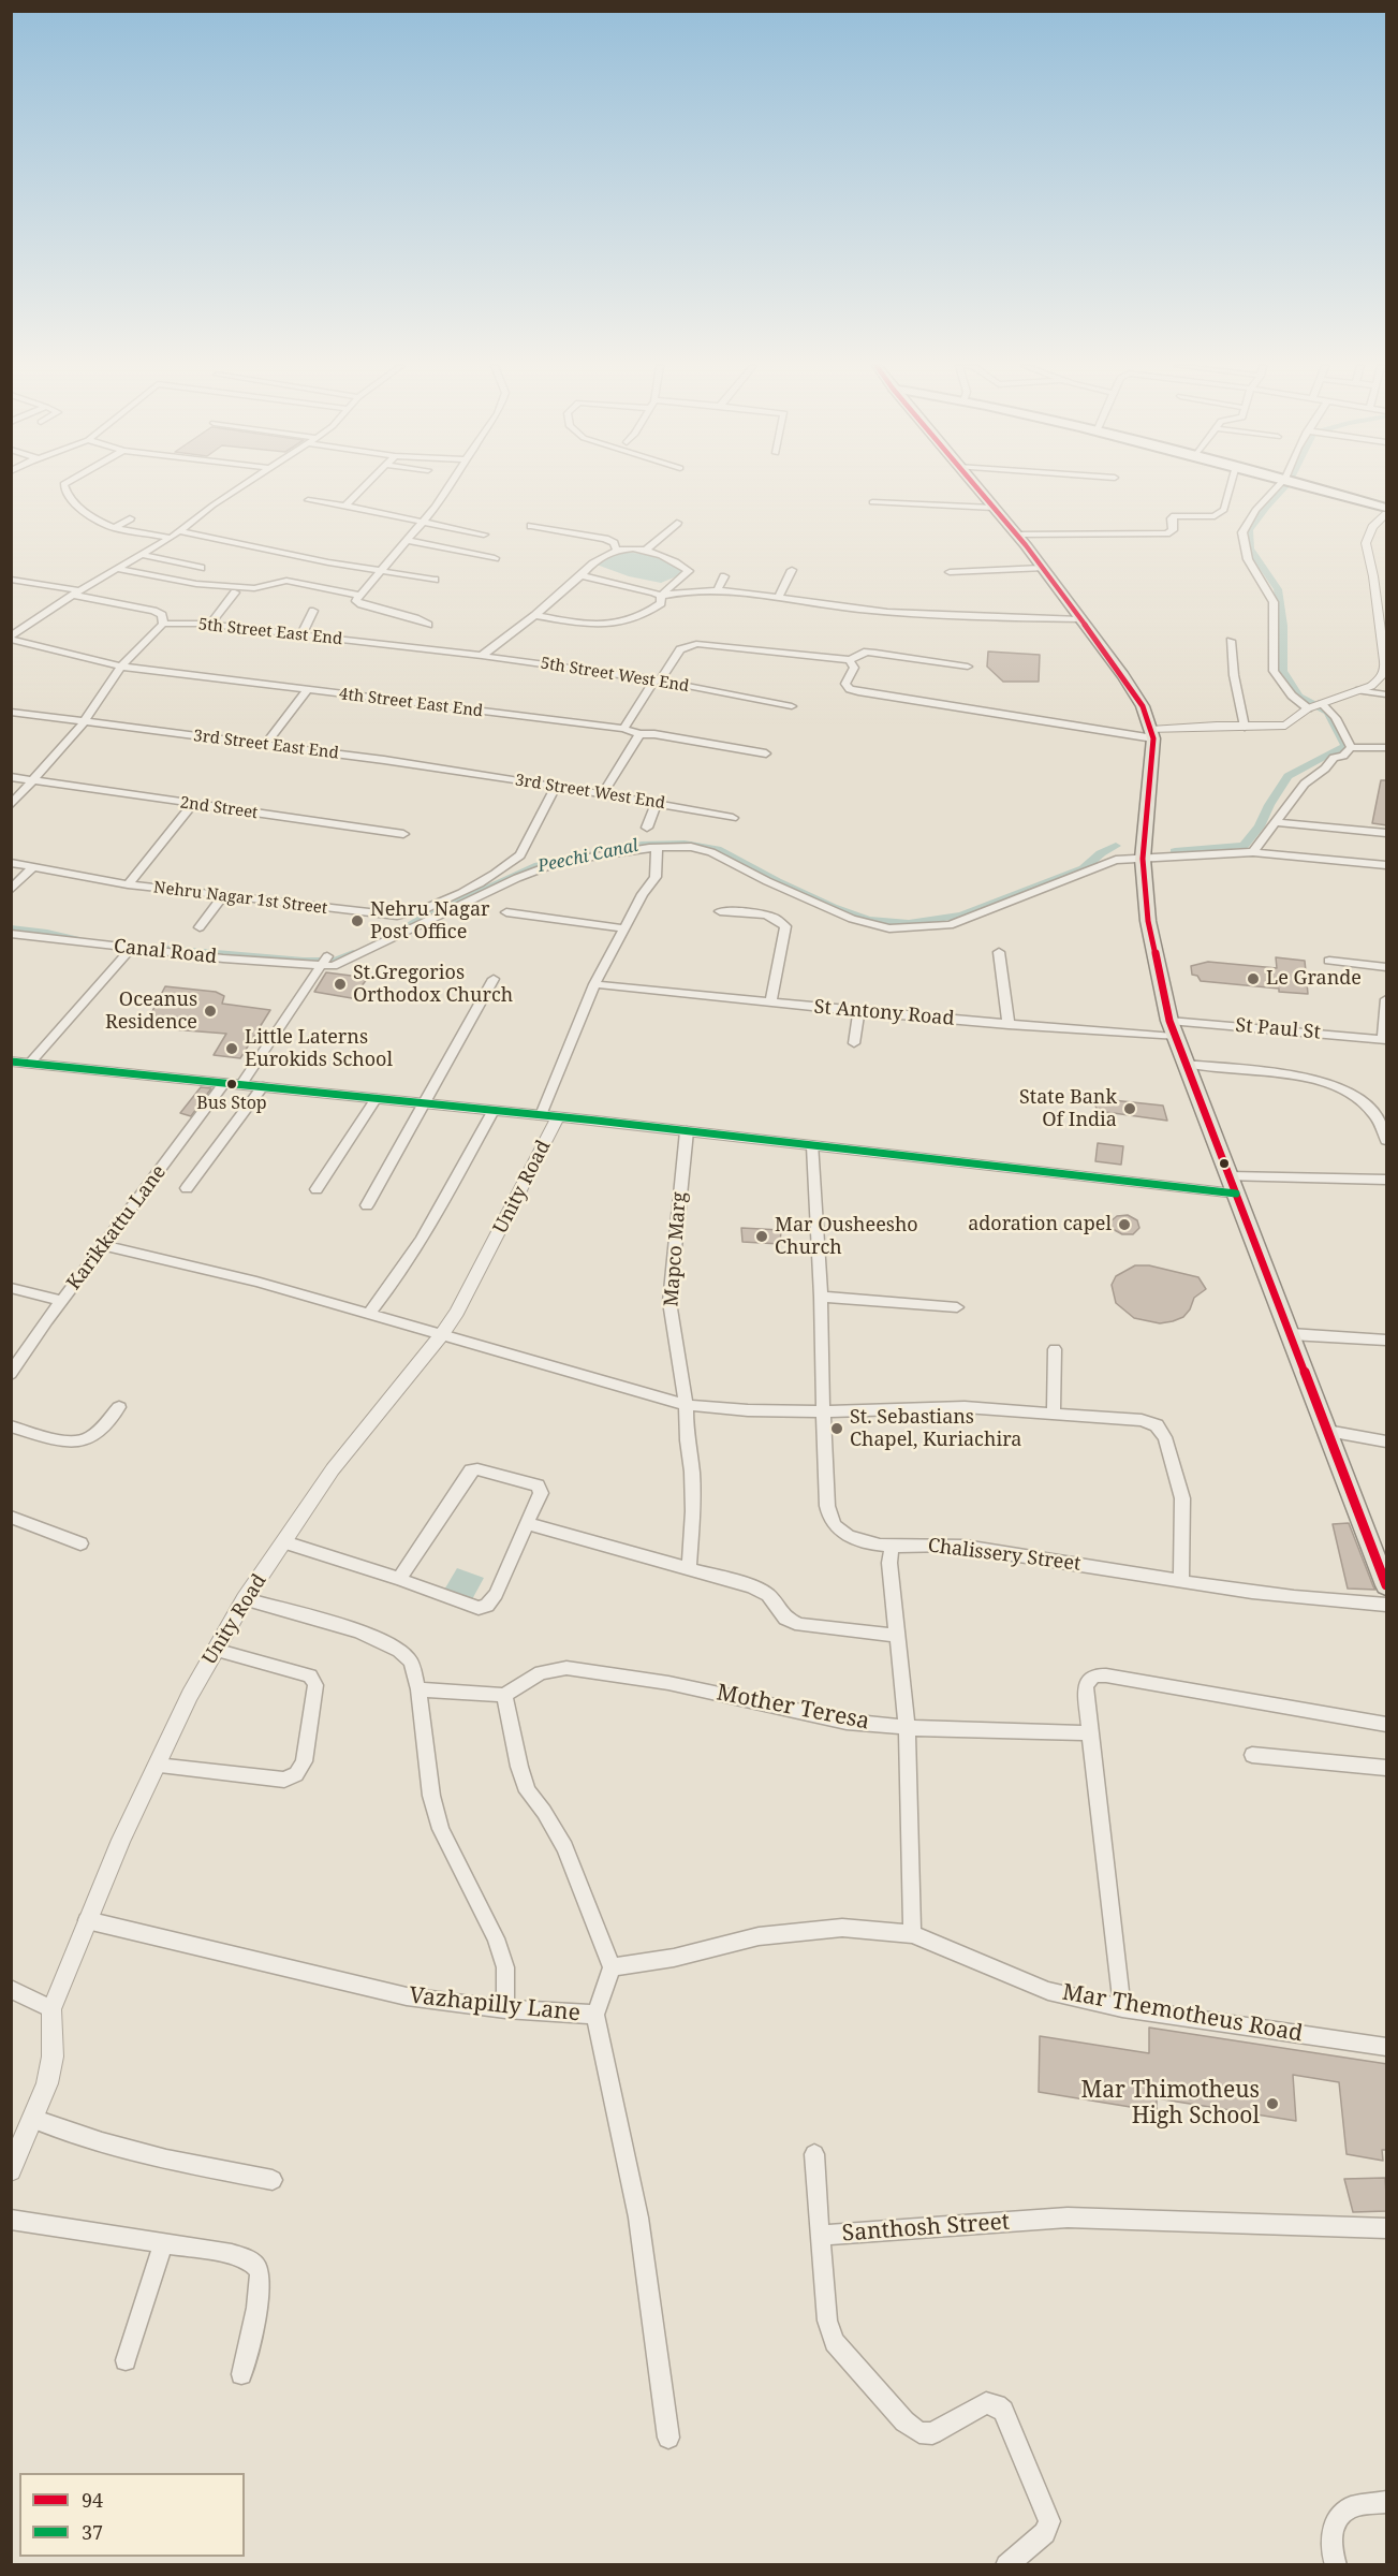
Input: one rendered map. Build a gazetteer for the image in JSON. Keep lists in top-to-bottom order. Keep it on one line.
{"streets":{"street":["5th Street East End","5th Street West End","4th Street East End","3rd Street East End","3rd Street West End","2nd Street","Nehru Nagar 1st Street","Canal Road","St Antony Road","St Paul St","Unity Road","Karikkattu Lane","Mapco Marg","Chalissery Street","Mother Teresa","Vazhapilly Lane","Mar Themotheus Road","Santhosh Street"]},"crossings":[["5th Street East End","5th Street West End"],["3rd Street East End","3rd Street West End"],["3rd Street West End","Nehru Nagar 1st Street"],["2nd Street","Nehru Nagar 1st Street"],["Unity Road","Vazhapilly Lane"]],"water":["Peechi Canal"],"places":["Nehru Nagar Post Office","Le Grande","St.Gregorios Orthodox Church","Oceanus Residence","Little Laterns Eurokids School","Bus Stop","State Bank Of India","adoration capel","Mar Ousheesho Church","St. Sebastians Chapel, Kuriachira","Mar Thimotheus High School"],"lines":["transit line 94","transit line 37"],"legend":["94","37"]}
